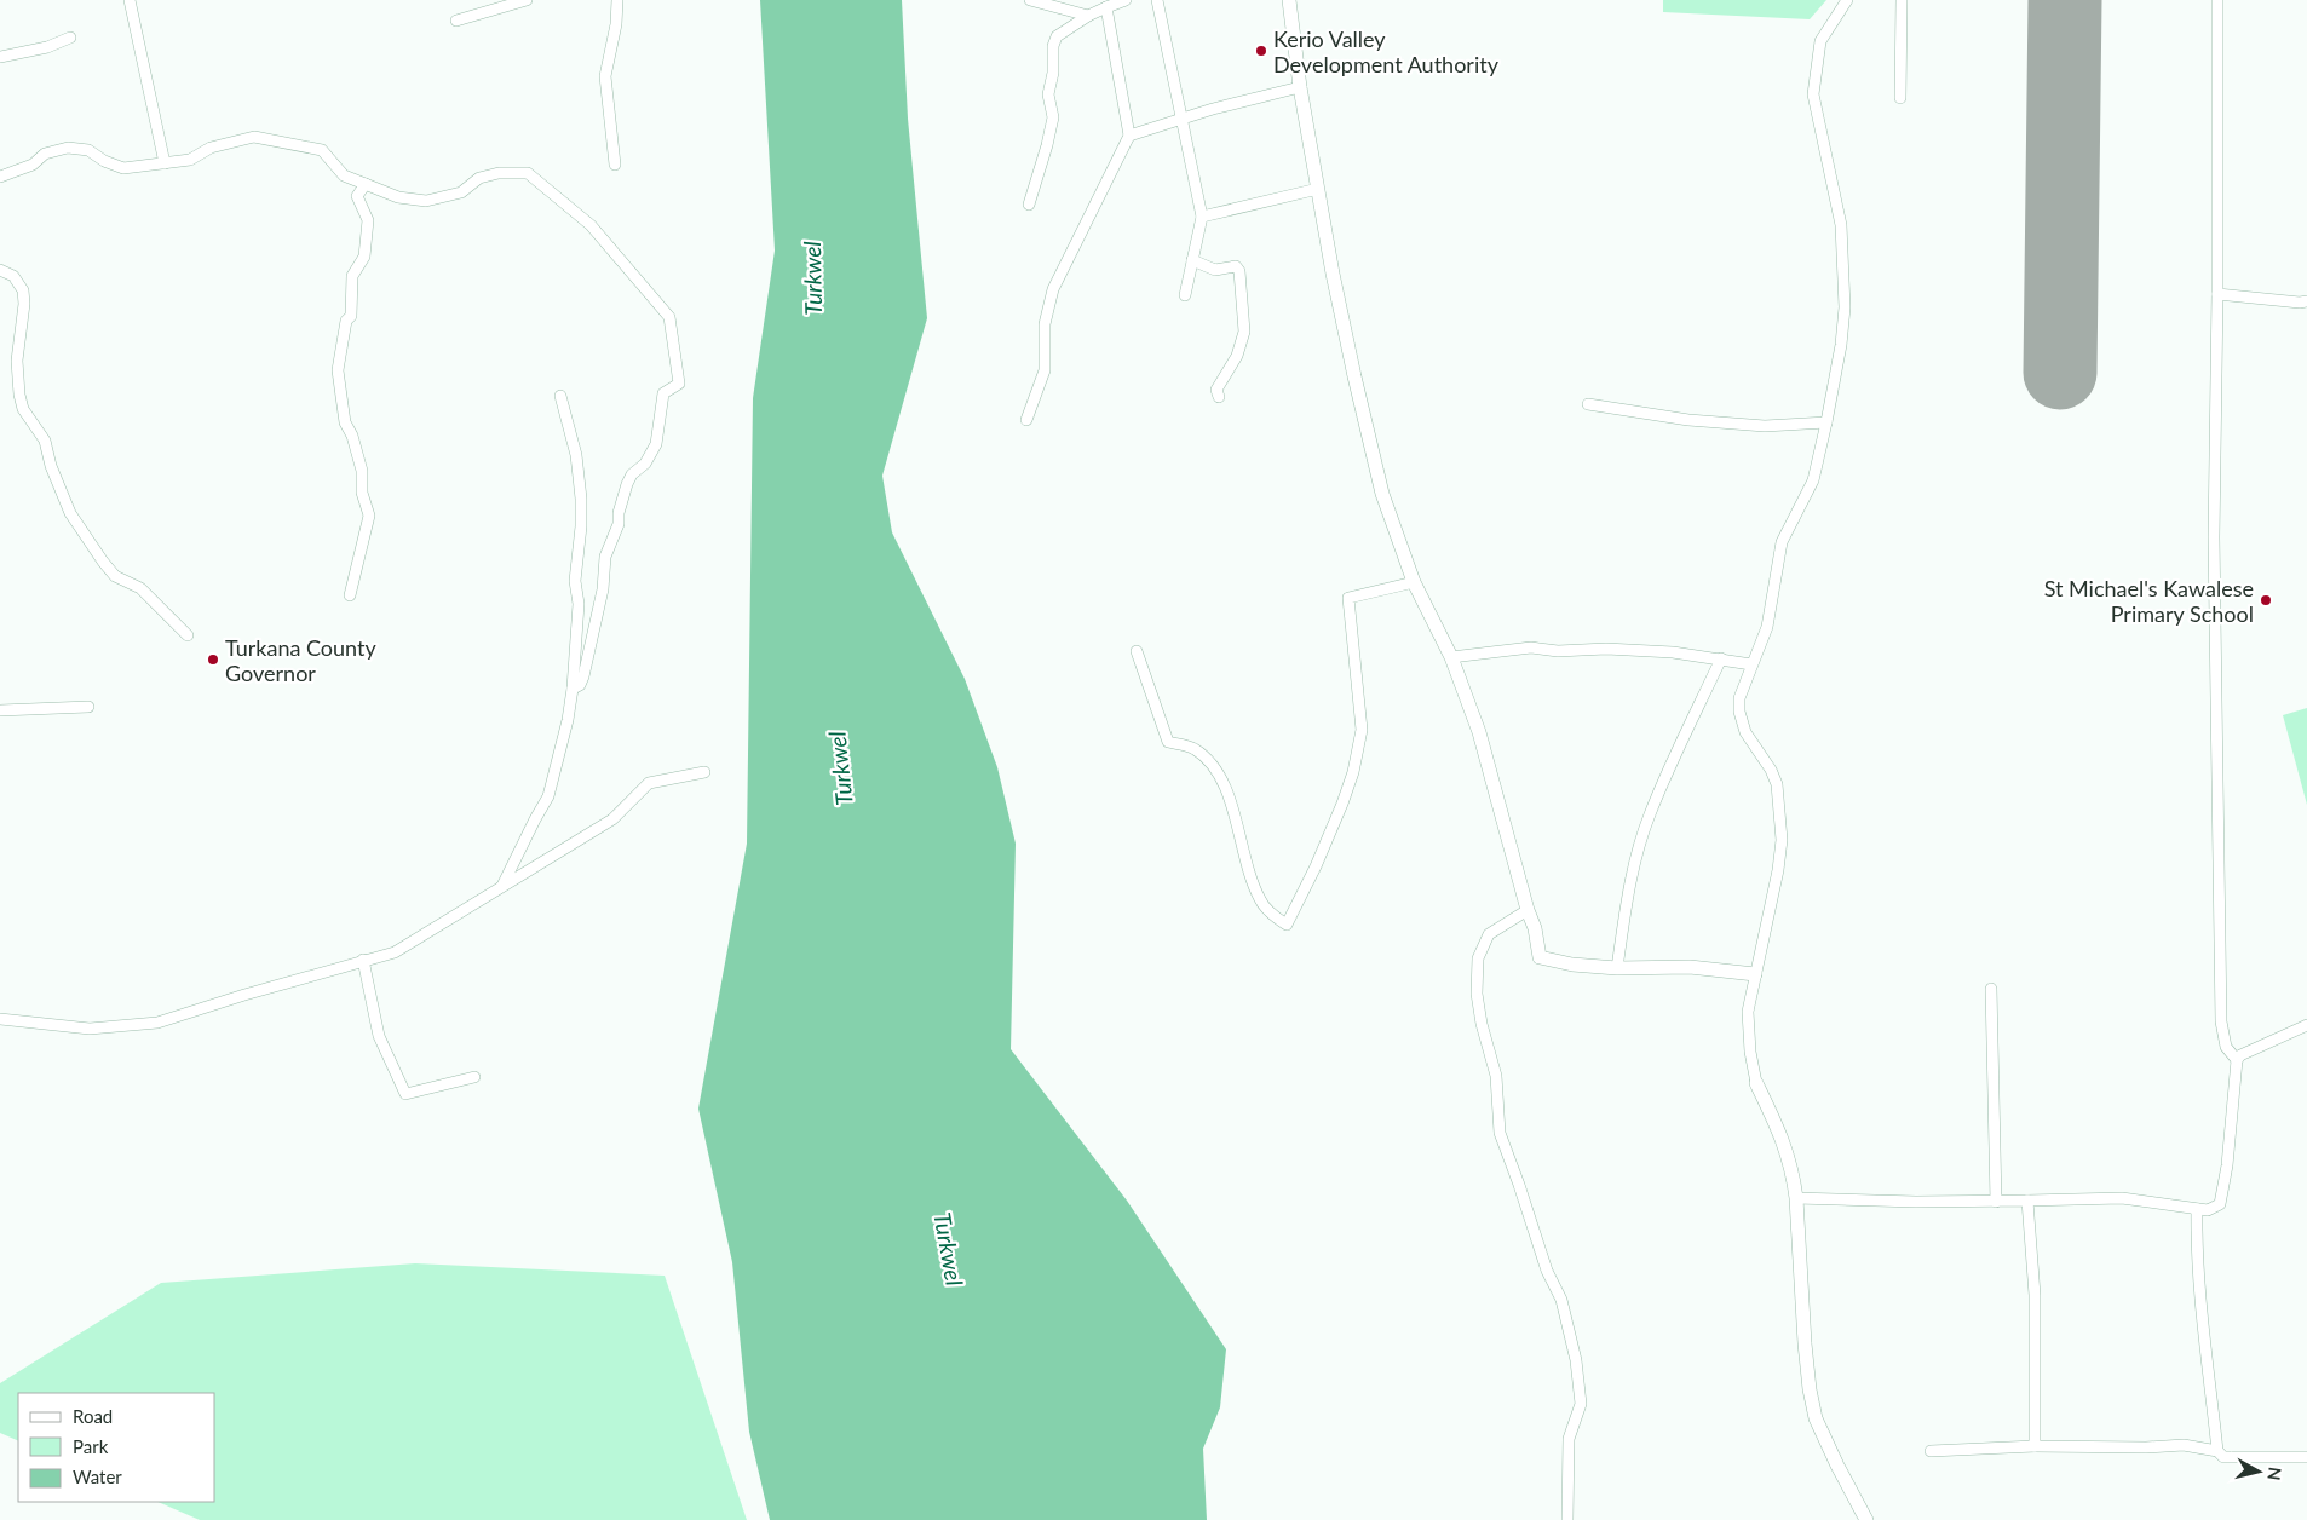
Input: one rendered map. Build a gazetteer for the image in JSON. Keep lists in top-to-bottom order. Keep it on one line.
{"water":["Turkwel"],"places":["Kerio Valley Development Authority","St Michael's Kawalese Primary School","Turkana County Governor"],"legend":["Road","Park","Water"],"north":"right"}
